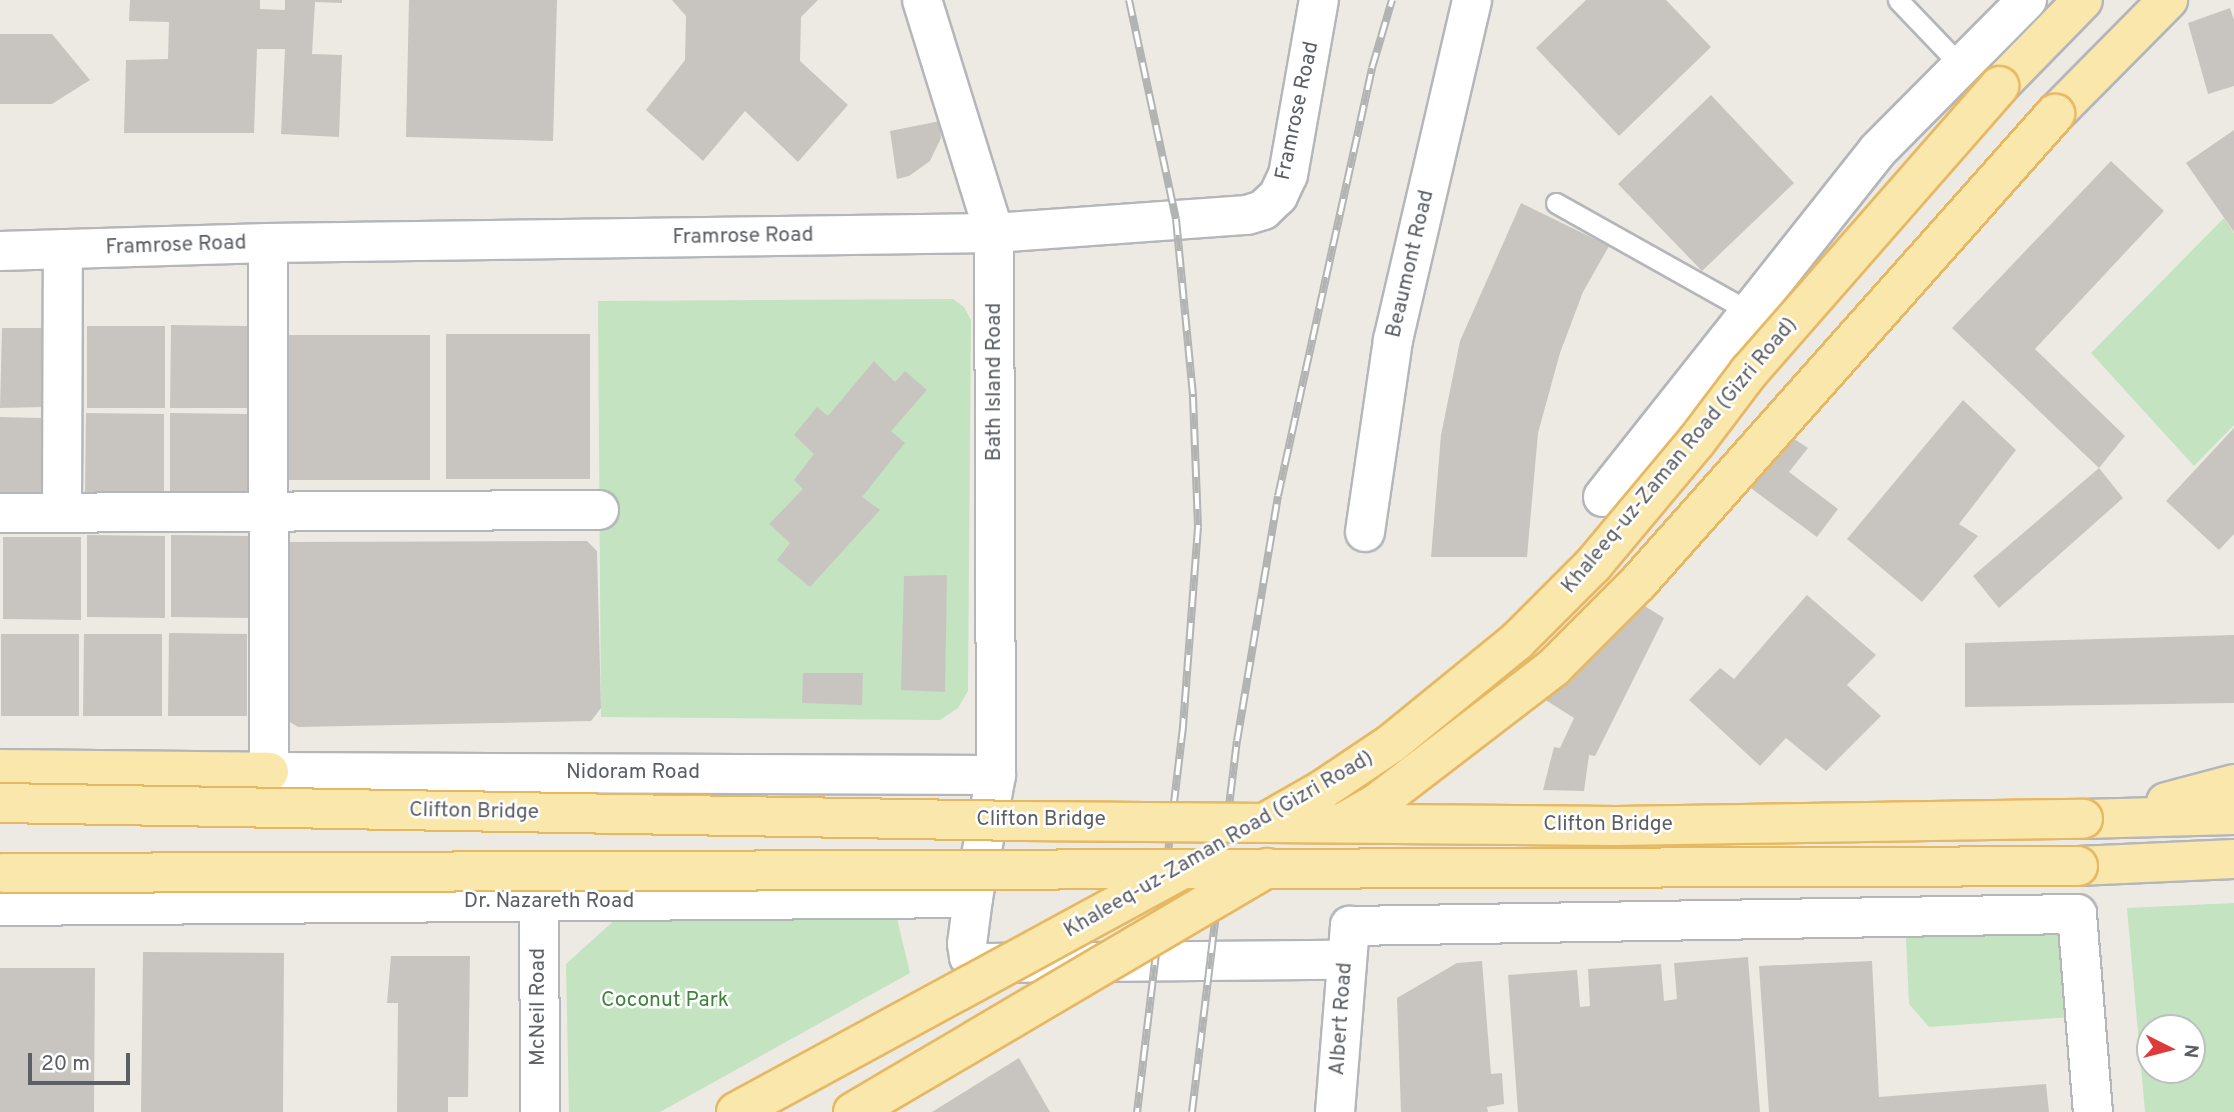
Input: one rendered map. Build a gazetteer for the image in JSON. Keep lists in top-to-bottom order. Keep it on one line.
{"streets":{"main road":["Khaleeq-uz-Zaman Road (Gizri Road)","Clifton Bridge"],"street":["Framrose Road","Beaumont Road","Bath Island Road","Nidoram Road","Dr. Nazareth Road","McNeil Road","Albert Road"]},"crossings":[["Framrose Road","Bath Island Road"],["Bath Island Road","Nidoram Road"],["Clifton Bridge","Dr. Nazareth Road"],["Dr. Nazareth Road","McNeil Road"]],"parks":["Coconut Park"],"scale_bar":"20 m","north":"right"}
